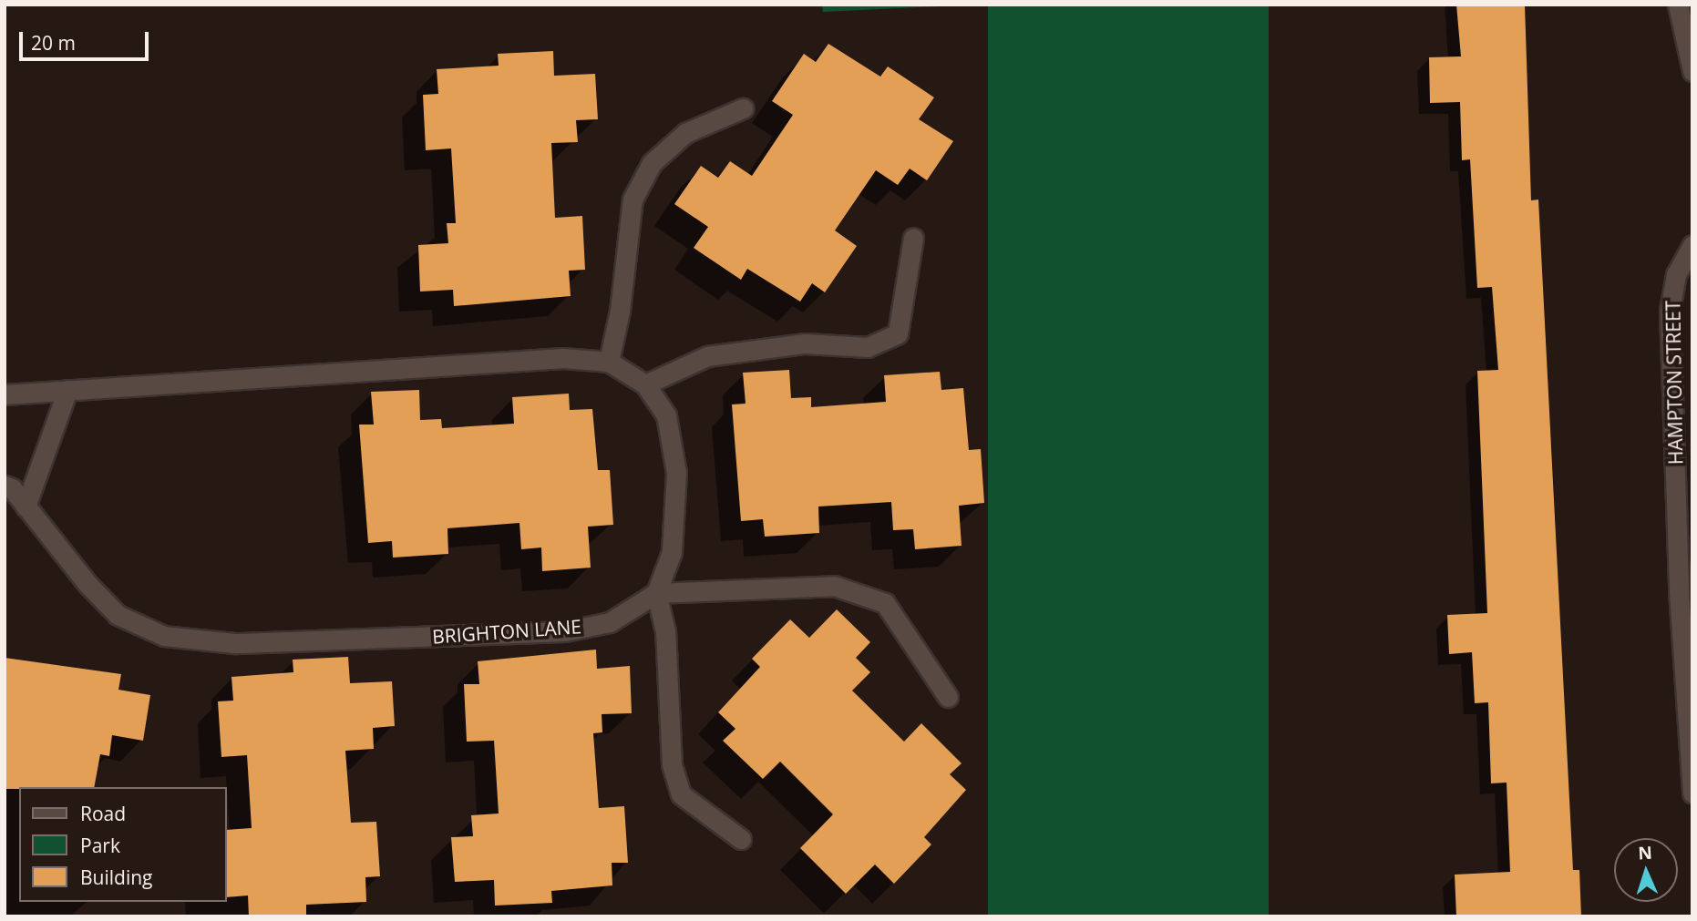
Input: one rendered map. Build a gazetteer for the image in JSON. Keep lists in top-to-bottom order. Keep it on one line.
{"streets":{"street":["HAMPTON STREET","BRIGHTON LANE"]},"legend":["Road","Park","Building"],"scale_bar":"20 m","north":"top"}
